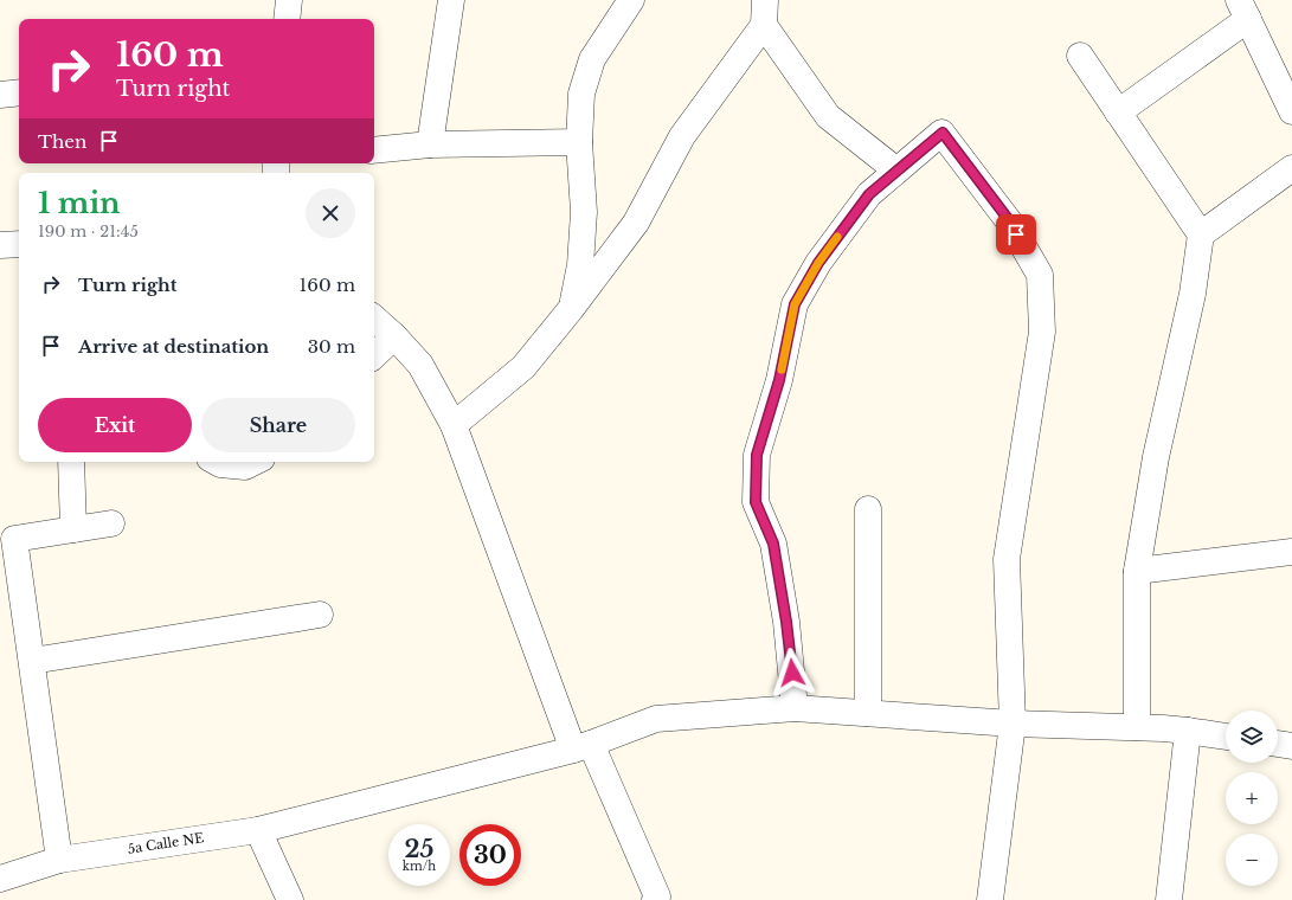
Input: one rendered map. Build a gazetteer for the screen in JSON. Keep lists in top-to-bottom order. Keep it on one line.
{"streets":{"street":["5a Calle NE"]},"page":{"turn":["160 m","Turn right"],"then":"Then","heading":["1 min","190 m · 21:45"],"list":[{"name":"Turn right","value":"160 m"},{"name":"Arrive at destination","value":"30 m"}],"buttons":["Exit","Share"],"map_buttons":["+","−"],"speed":"25 km/h","limit":"30"}}
